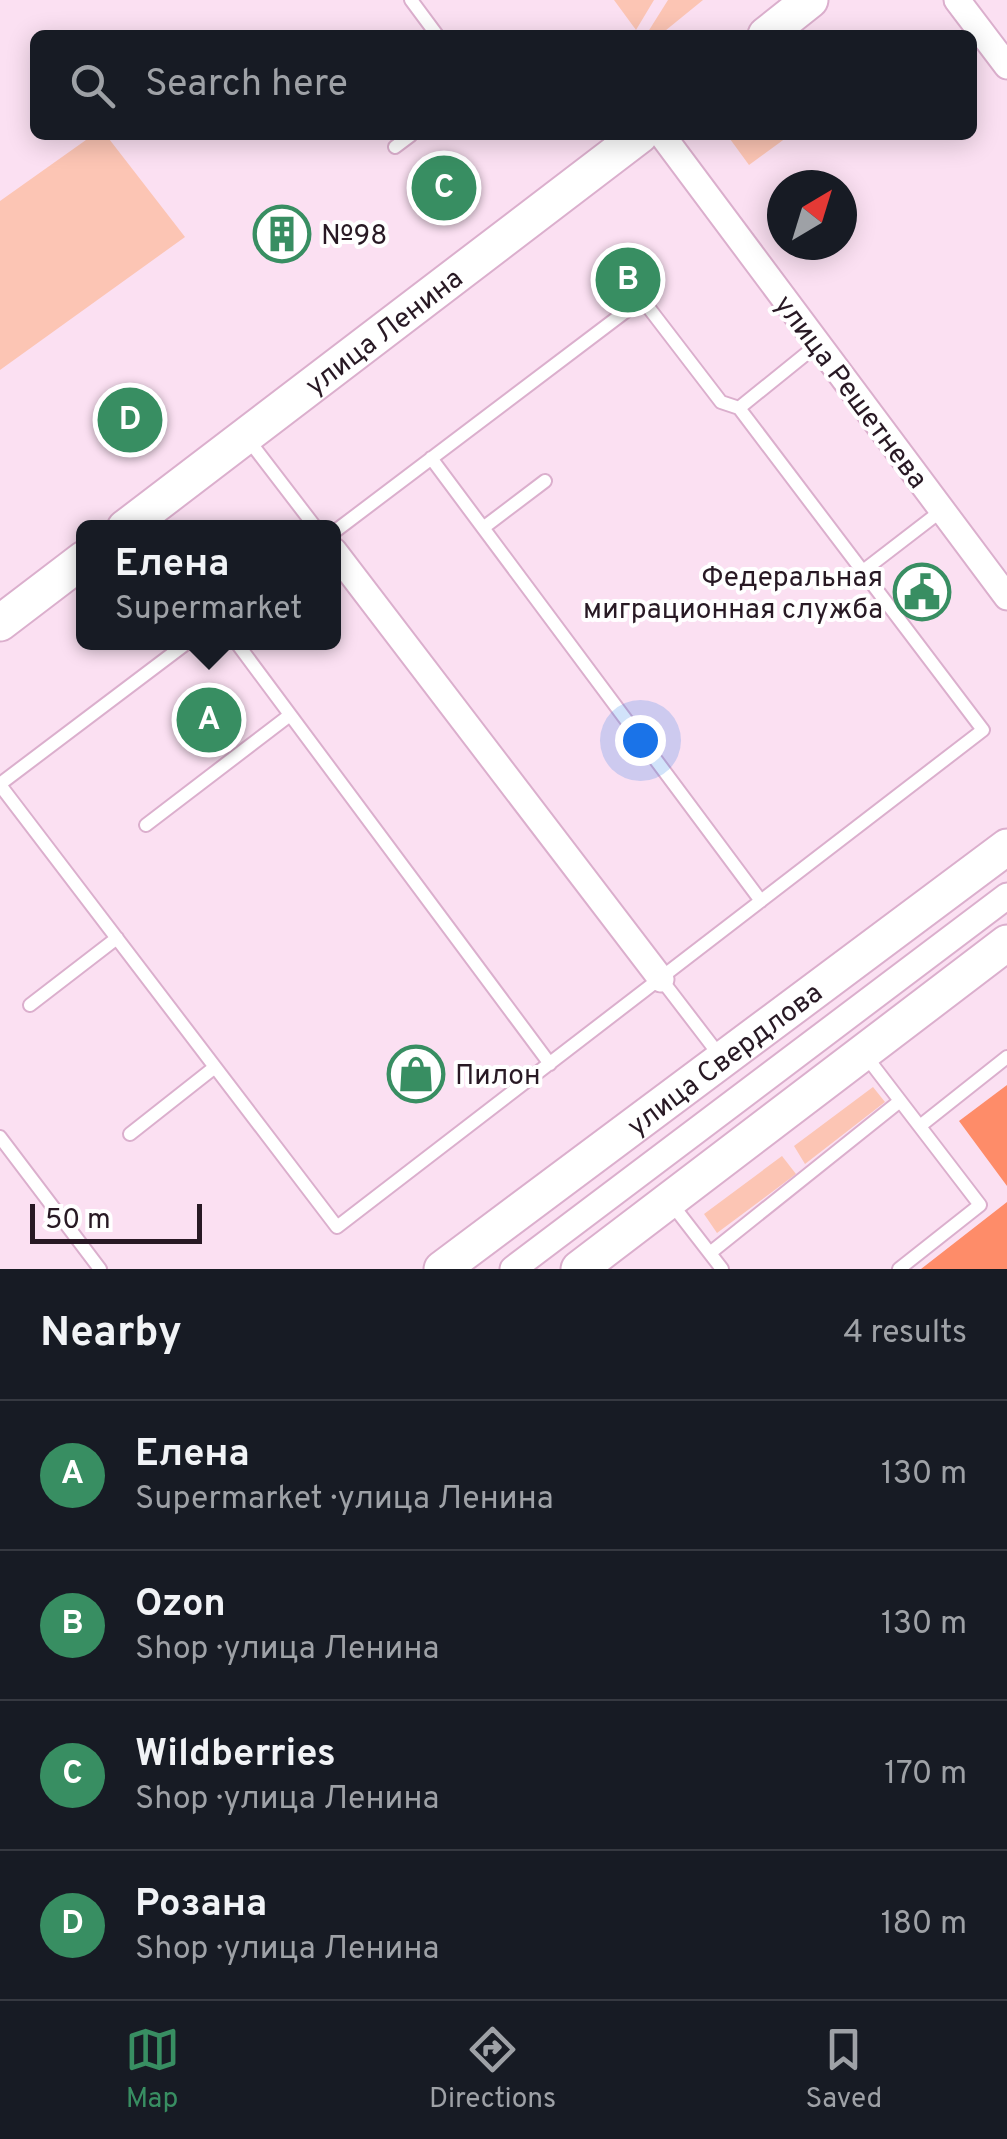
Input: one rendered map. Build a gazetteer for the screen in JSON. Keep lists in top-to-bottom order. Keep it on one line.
{"streets":{"street":["улица Ленина","улица Решетнева","улица Свердлова"]},"places":{"building":["№98"],"public building":["Федеральная миграционная служба"],"shop":["Пилон"]},"scale_bar":"50 m","north":"top right","page":{"search":"Search here","pins":["C","B","D","A"],"popup":["Елена","Supermarket"],"scale":"50 m","heading":["Nearby","4 results"],"list":[{"mark":"A","name":"Елена","note":"Supermarket · улица Ленина","value":"130 m"},{"mark":"B","name":"Ozon","note":"Shop · улица Ленина","value":"130 m"},{"mark":"C","name":"Wildberries","note":"Shop · улица Ленина","value":"170 m"},{"mark":"D","name":"Розана","note":"Shop · улица Ленина","value":"180 m"}],"nav":["Map","Directions","Saved"]}}
